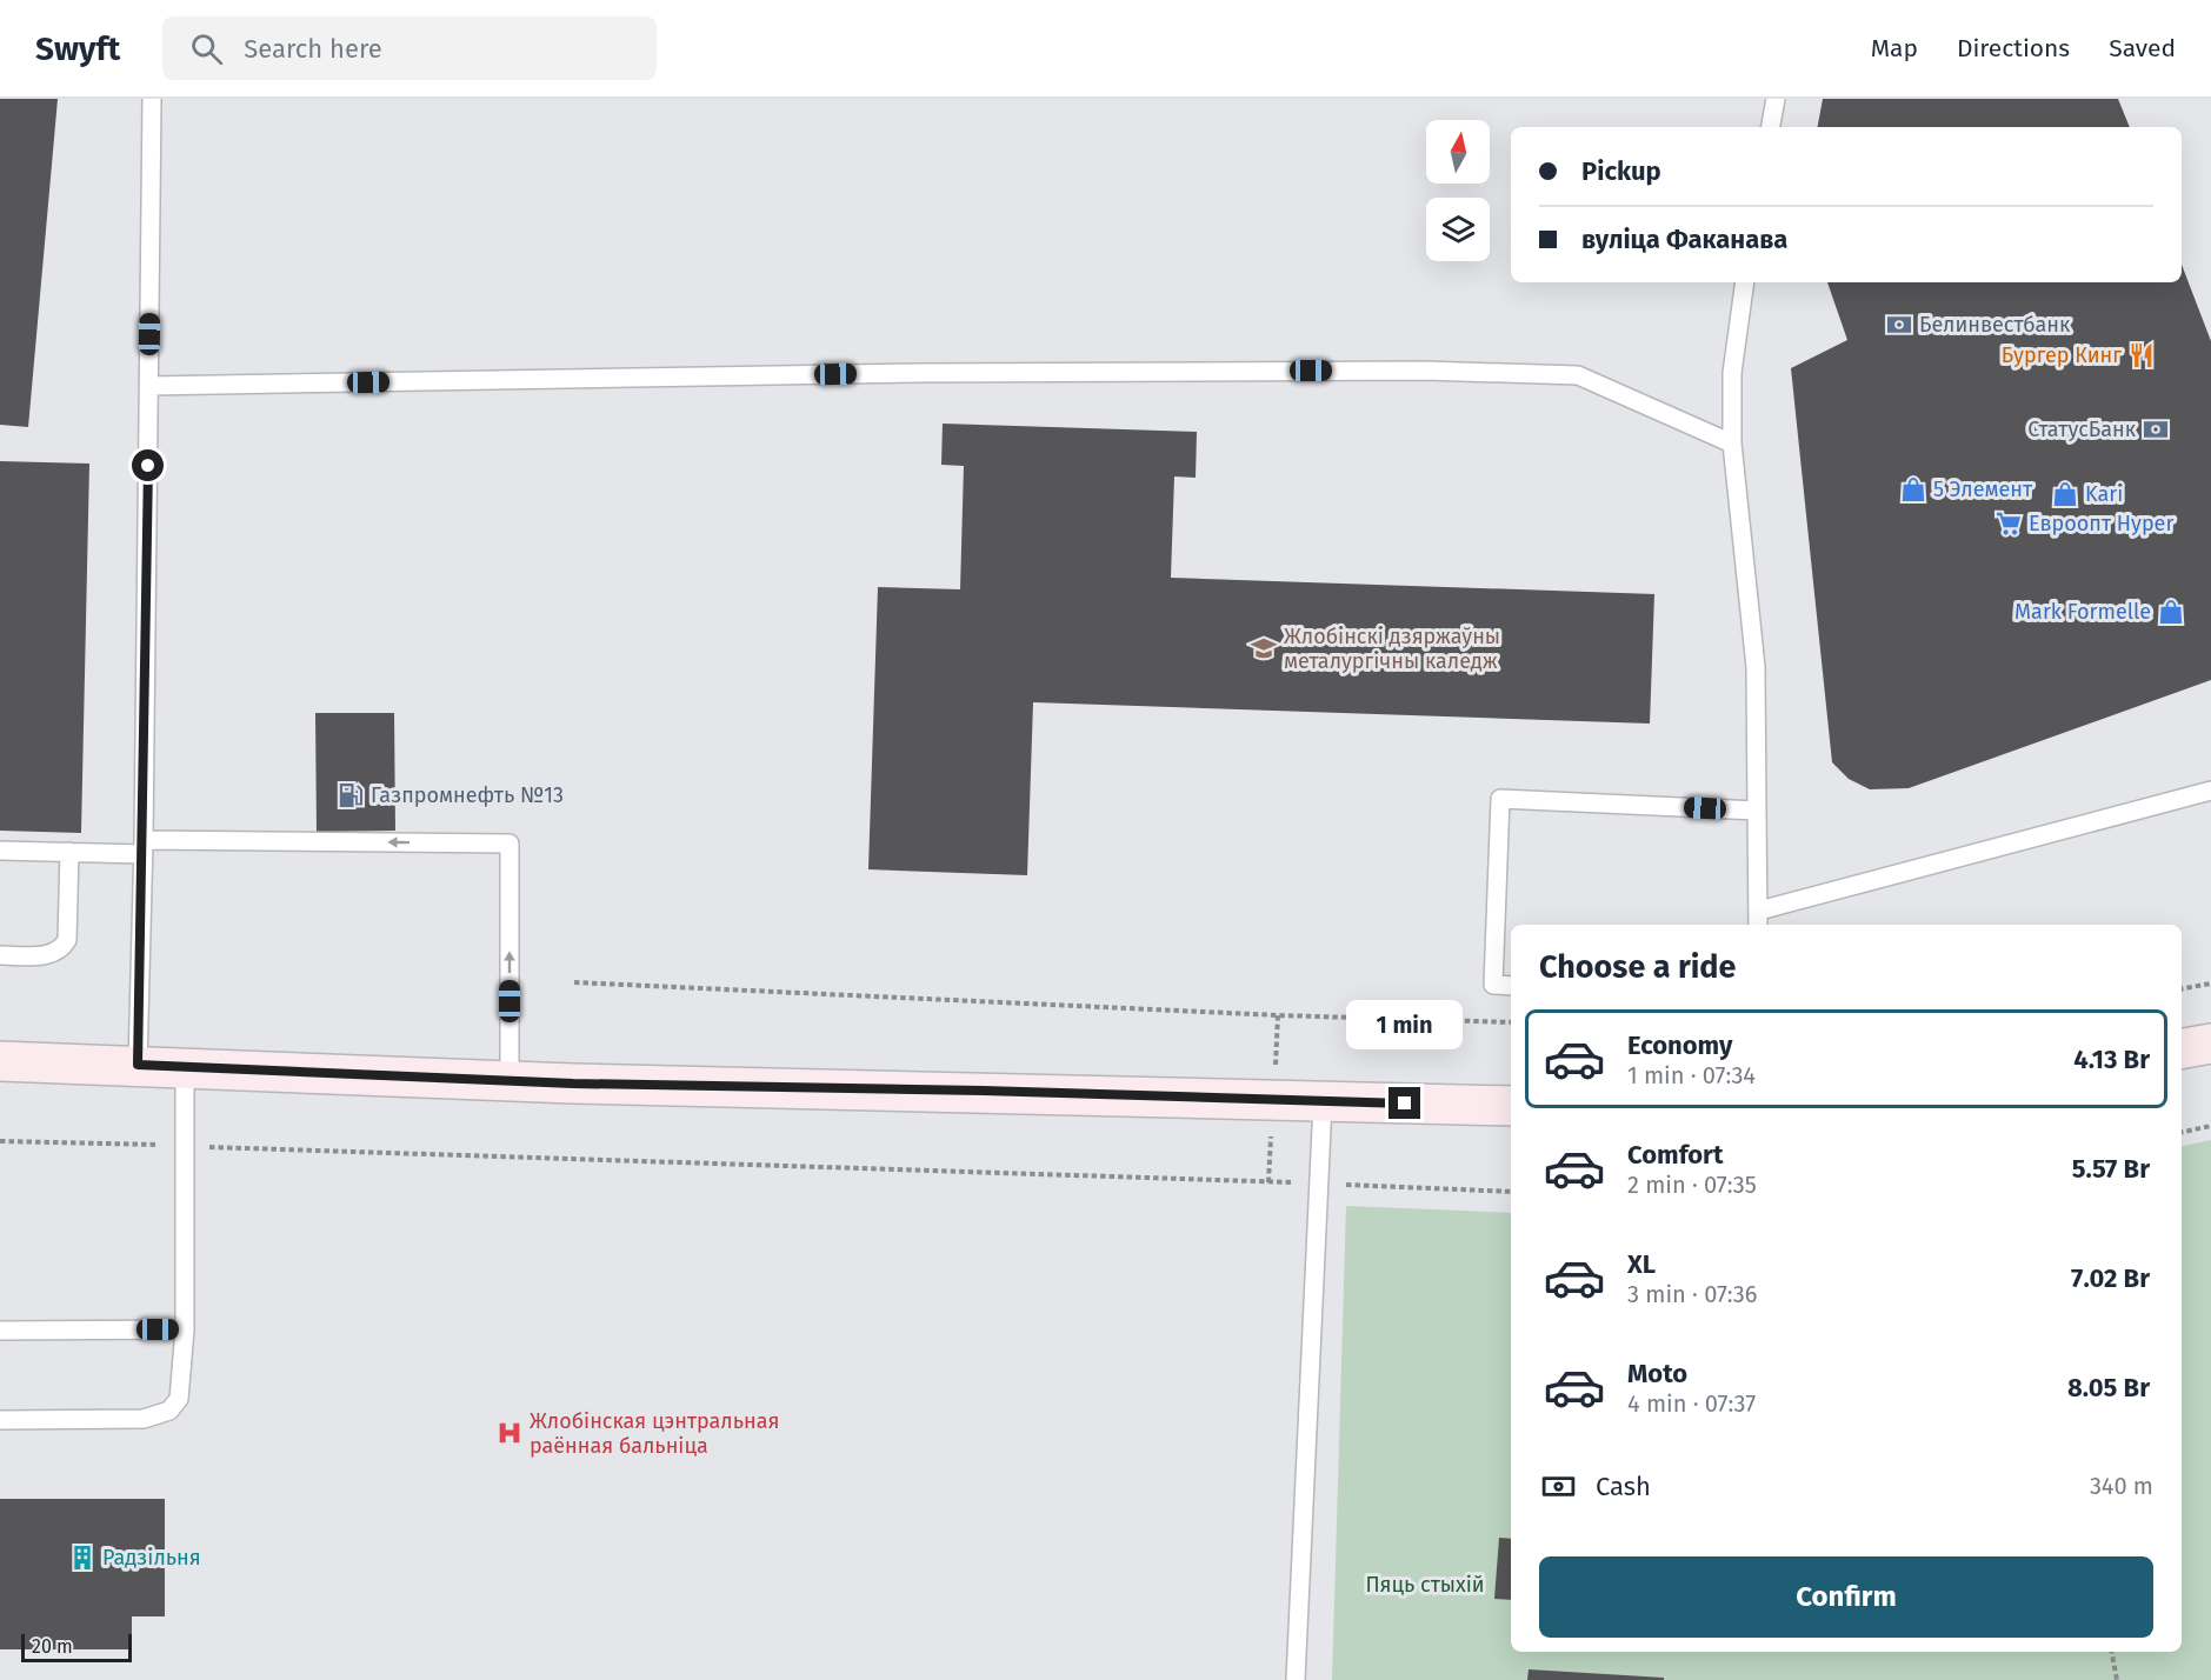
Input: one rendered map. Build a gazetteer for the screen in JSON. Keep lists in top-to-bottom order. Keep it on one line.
{"parks":["Пяць стыхій"],"places":{"bank":["Белинвестбанк","СтатусБанк"],"restaurant":["Бургер Кинг"],"shop":["5 Элемент","Kari","Mark Formelle"],"supermarket":["Евроопт Hyper"],"school or university":["Жлобінскі дзяржаўны металургічны каледж"],"fuel station":["Газпромнефть №13"],"hospital":["Жлобінская цэнтральная раённая бальніца"],"building":["Радзільня"]},"scale_bar":"20 m","north":"top","page":{"header":"Swyft","search":"Search here","nav":["Map","Directions","Saved"],"banner":["Pickup","вуліца Факанава"],"heading":"Choose a ride","bubble":"1 min","list":[{"name":"Economy","note":"1 min · 07:34","value":"4.13 Br"},{"name":"Comfort","note":"2 min · 07:35","value":"5.57 Br"},{"name":"XL","note":"3 min · 07:36","value":"7.02 Br"},{"name":"Moto","note":"4 min · 07:37","value":"8.05 Br"}],"pay":["Cash","340 m"],"buttons":"Confirm","scale":"20 m"}}
